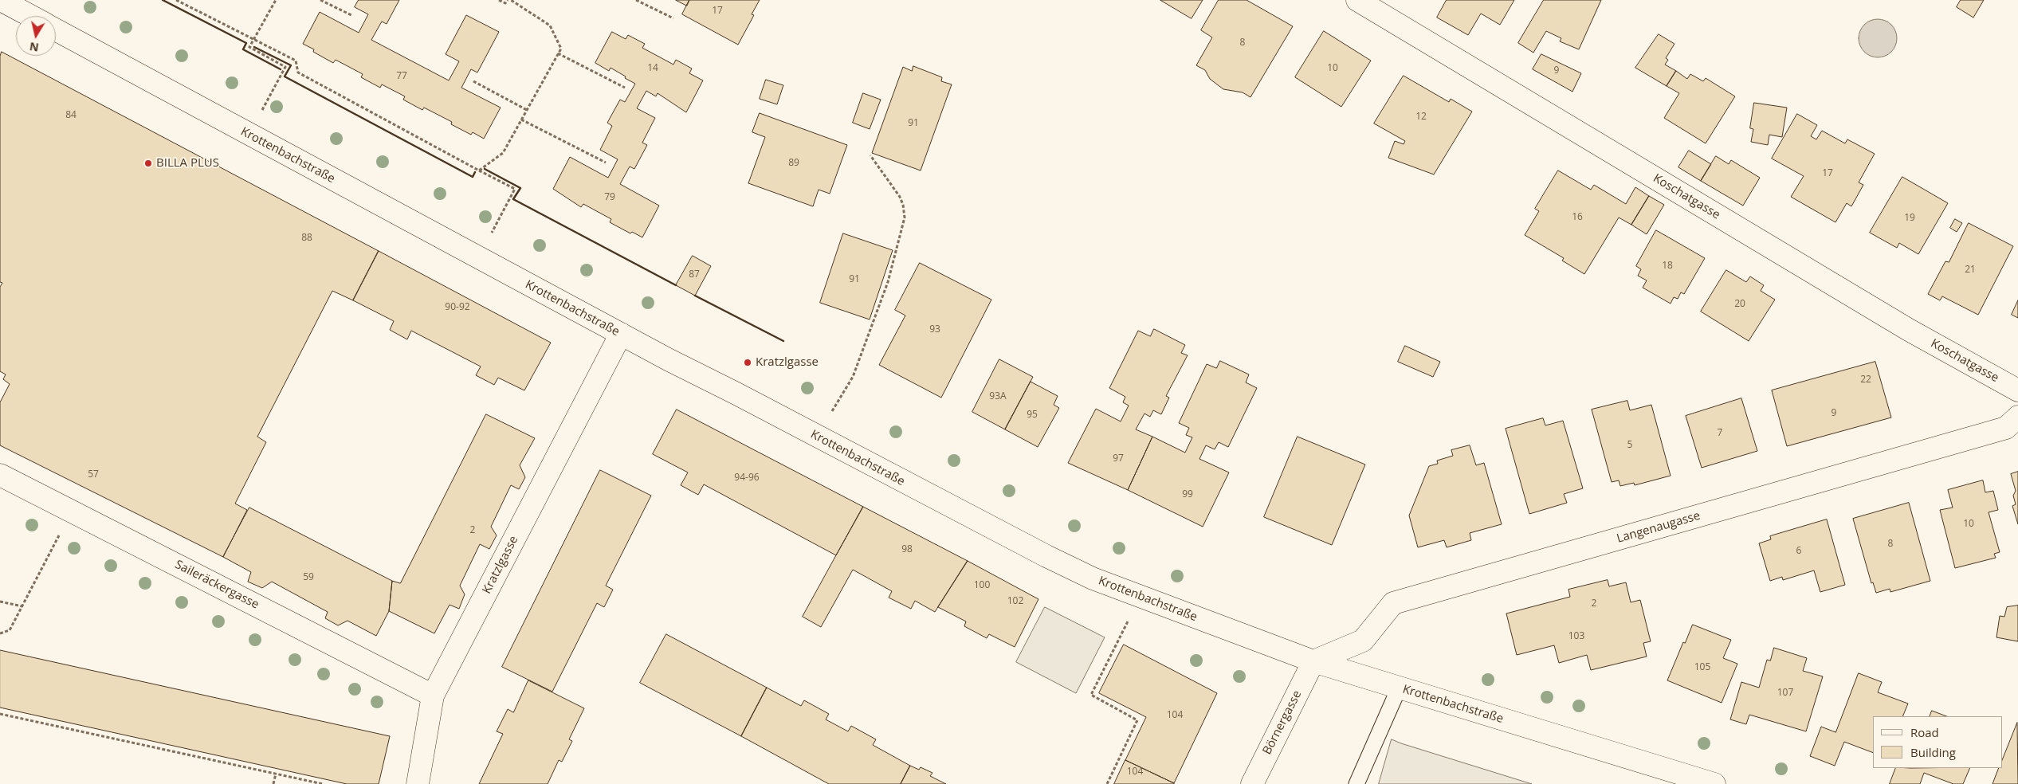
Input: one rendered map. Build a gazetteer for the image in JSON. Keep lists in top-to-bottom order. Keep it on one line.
{"streets":{"street":["Krottenbachstraße","Koschatgasse","Langenaugasse","Kratzlgasse","Saileräckergasse","Börnergasse"]},"crossings":[["Krottenbachstraße","Langenaugasse"],["Krottenbachstraße","Kratzlgasse"],["Krottenbachstraße","Börnergasse"],["Langenaugasse","Börnergasse"],["Kratzlgasse","Saileräckergasse"]],"places":["BILLA PLUS","Kratzlgasse"],"house_numbers":["17","8","14","10","9","77","84","12","91","89","17","79","16","19","88","18","21","87","91","20","90-92","93","22","93A","9","95","7","5","97","57","94-96","99","10","2","8","98","6","59","100","102","2","103","105","107","104","104"],"legend":["Road","Building"],"north":"bottom"}
